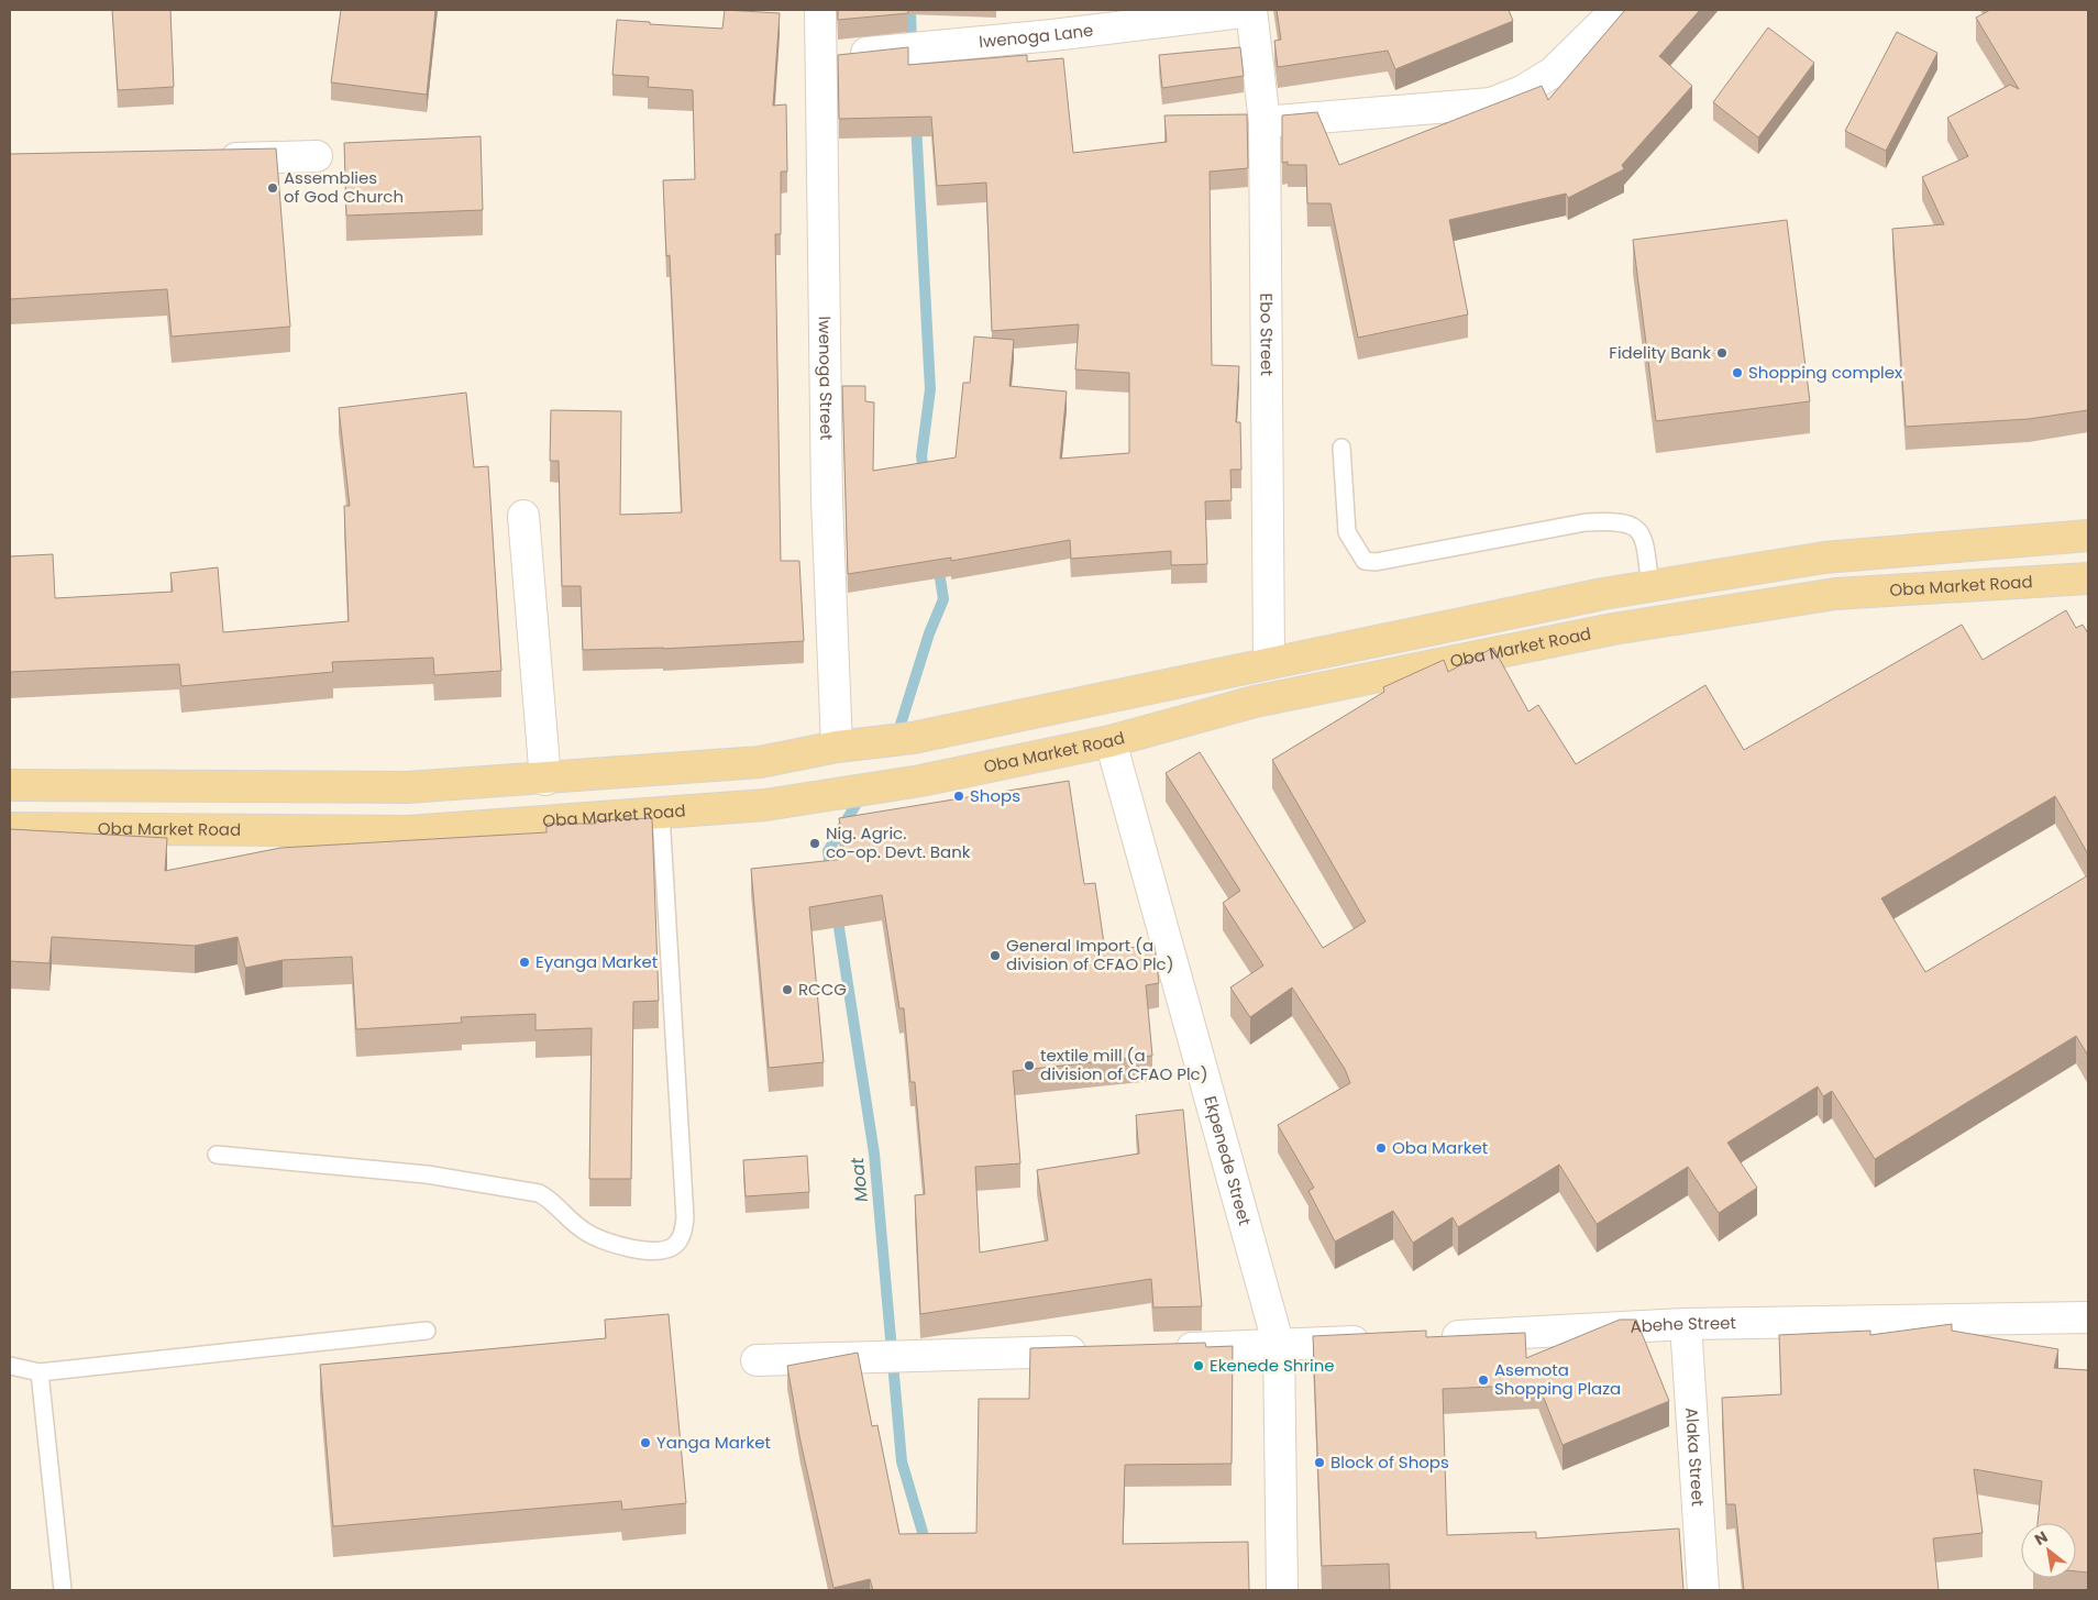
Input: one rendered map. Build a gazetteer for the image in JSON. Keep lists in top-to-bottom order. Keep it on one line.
{"streets":{"main road":["Oba Market Road"],"street":["Iwenoga Lane","Ebo Street","Iwenoga Street","Ekpenede Street","Abehe Street","Alaka Street"]},"crossings":[["Iwenoga Lane","Ebo Street"],["Iwenoga Lane","Iwenoga Street"],["Oba Market Road","Ekpenede Street"],["Abehe Street","Alaka Street"]],"water":["Moat"],"places":["Assemblies of God Church","Fidelity Bank","Shopping complex","Shops","Nig. Agric. co-op. Devt. Bank","General Import (a division of CFAO Plc)","Eyanga Market","RCCG","textile mill (a division of CFAO Plc)","Oba Market","Ekenede Shrine","Asemota Shopping Plaza","Yanga Market","Block of Shops"],"north":"top left"}
